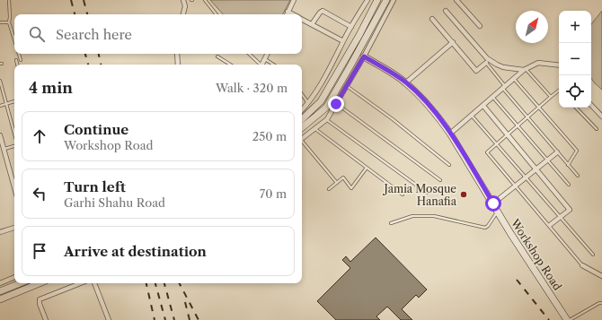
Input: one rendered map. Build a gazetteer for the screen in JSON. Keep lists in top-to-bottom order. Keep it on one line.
{"streets":{"main road":["Workshop Road"]},"places":["Jamia Mosque Hanafia"],"north":"top right","page":{"map_buttons":["+","−"],"search":"Search here","heading":["4 min","Walk · 320 m"],"list":[["Continue","Workshop Road","250 m"],["Turn left","Garhi Shahu Road","70 m"],"Arrive at destination"]}}
